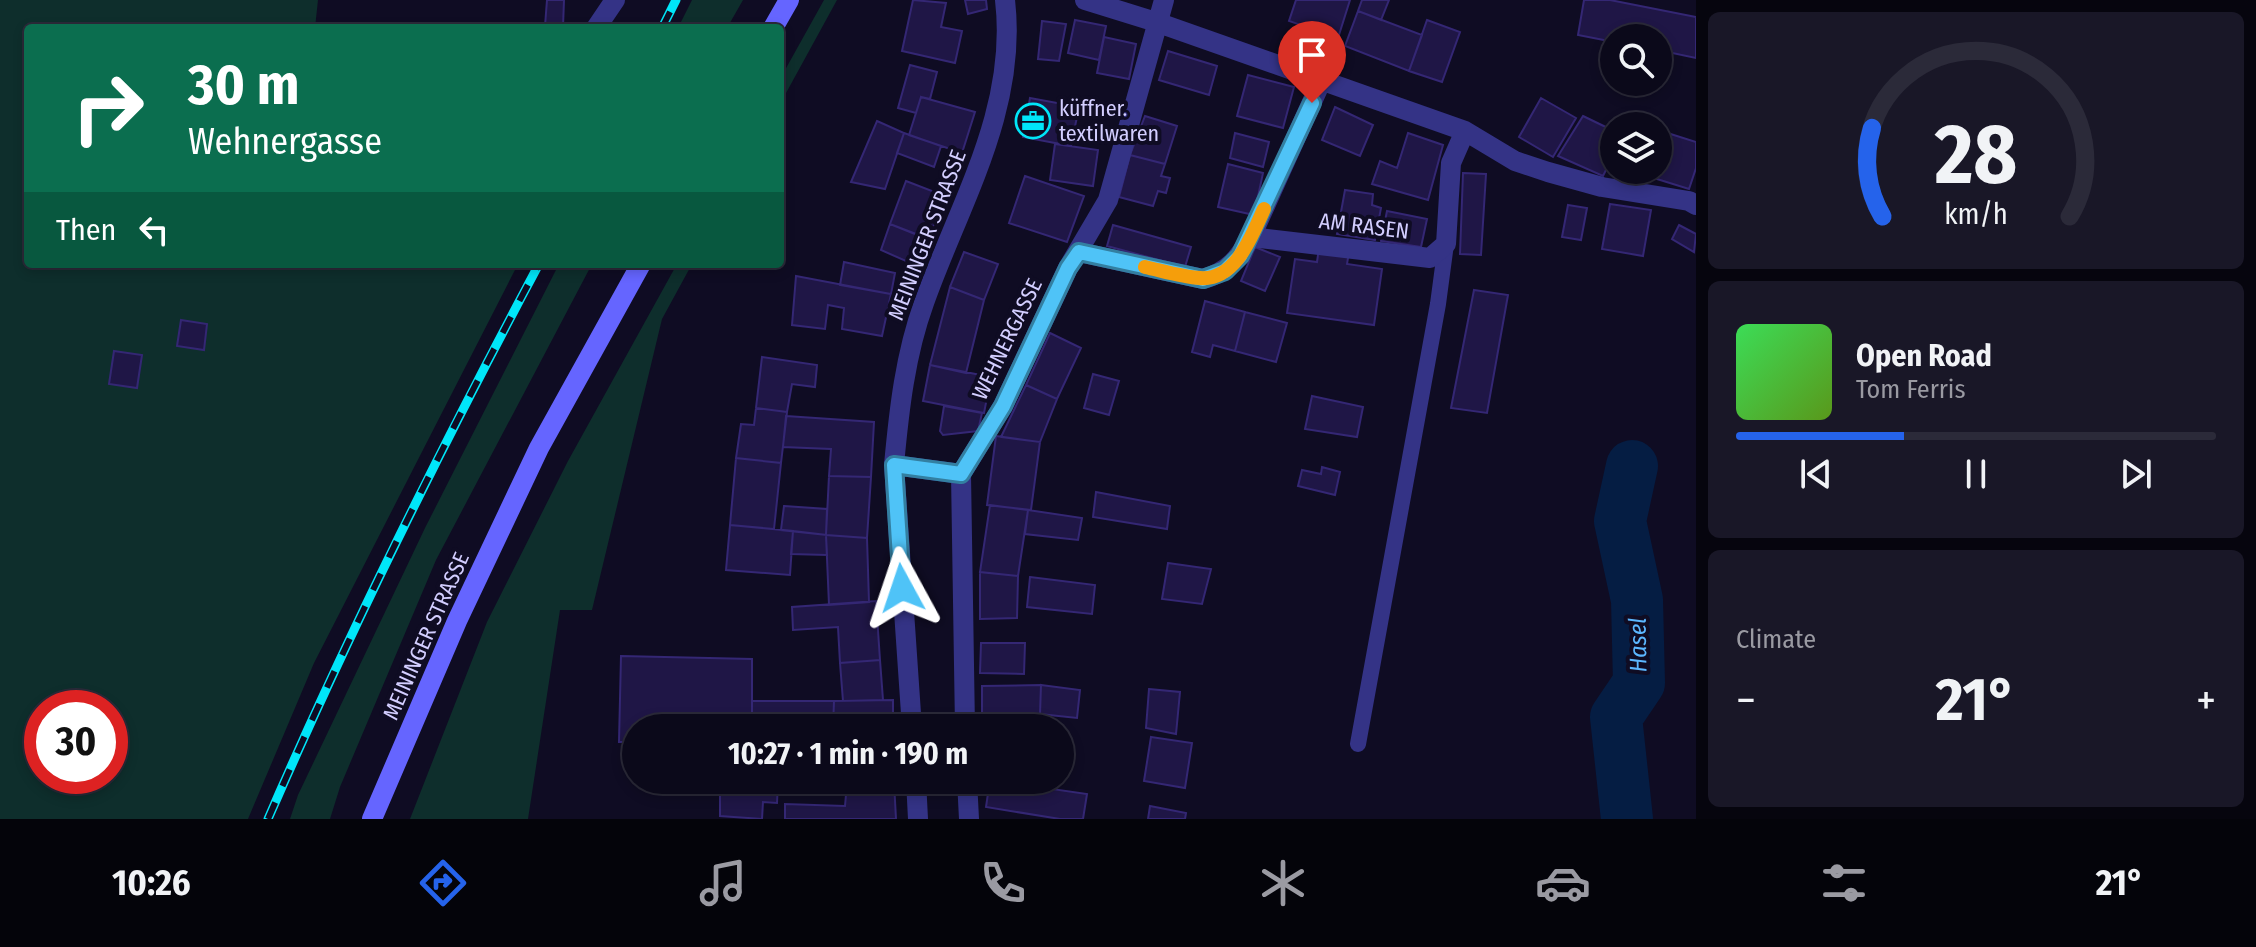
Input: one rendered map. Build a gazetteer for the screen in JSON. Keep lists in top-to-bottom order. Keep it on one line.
{"streets":{"main road":["MEININGER STRASSE"],"street":["AM RASEN","WEHNERGASSE"]},"water":["Hasel"],"places":{"office":["küffner. textilwaren"]},"page":{"turn":["30 m","Wehnergasse"],"then":"Then","song":["Open Road","Tom Ferris"],"tile":"Climate","heat":["−","21°","+"],"limit":"30","trip":"10:27 · 1 min · 190 m","tabs":["10:26","21°"],"gauge":["28","km/h"]}}
